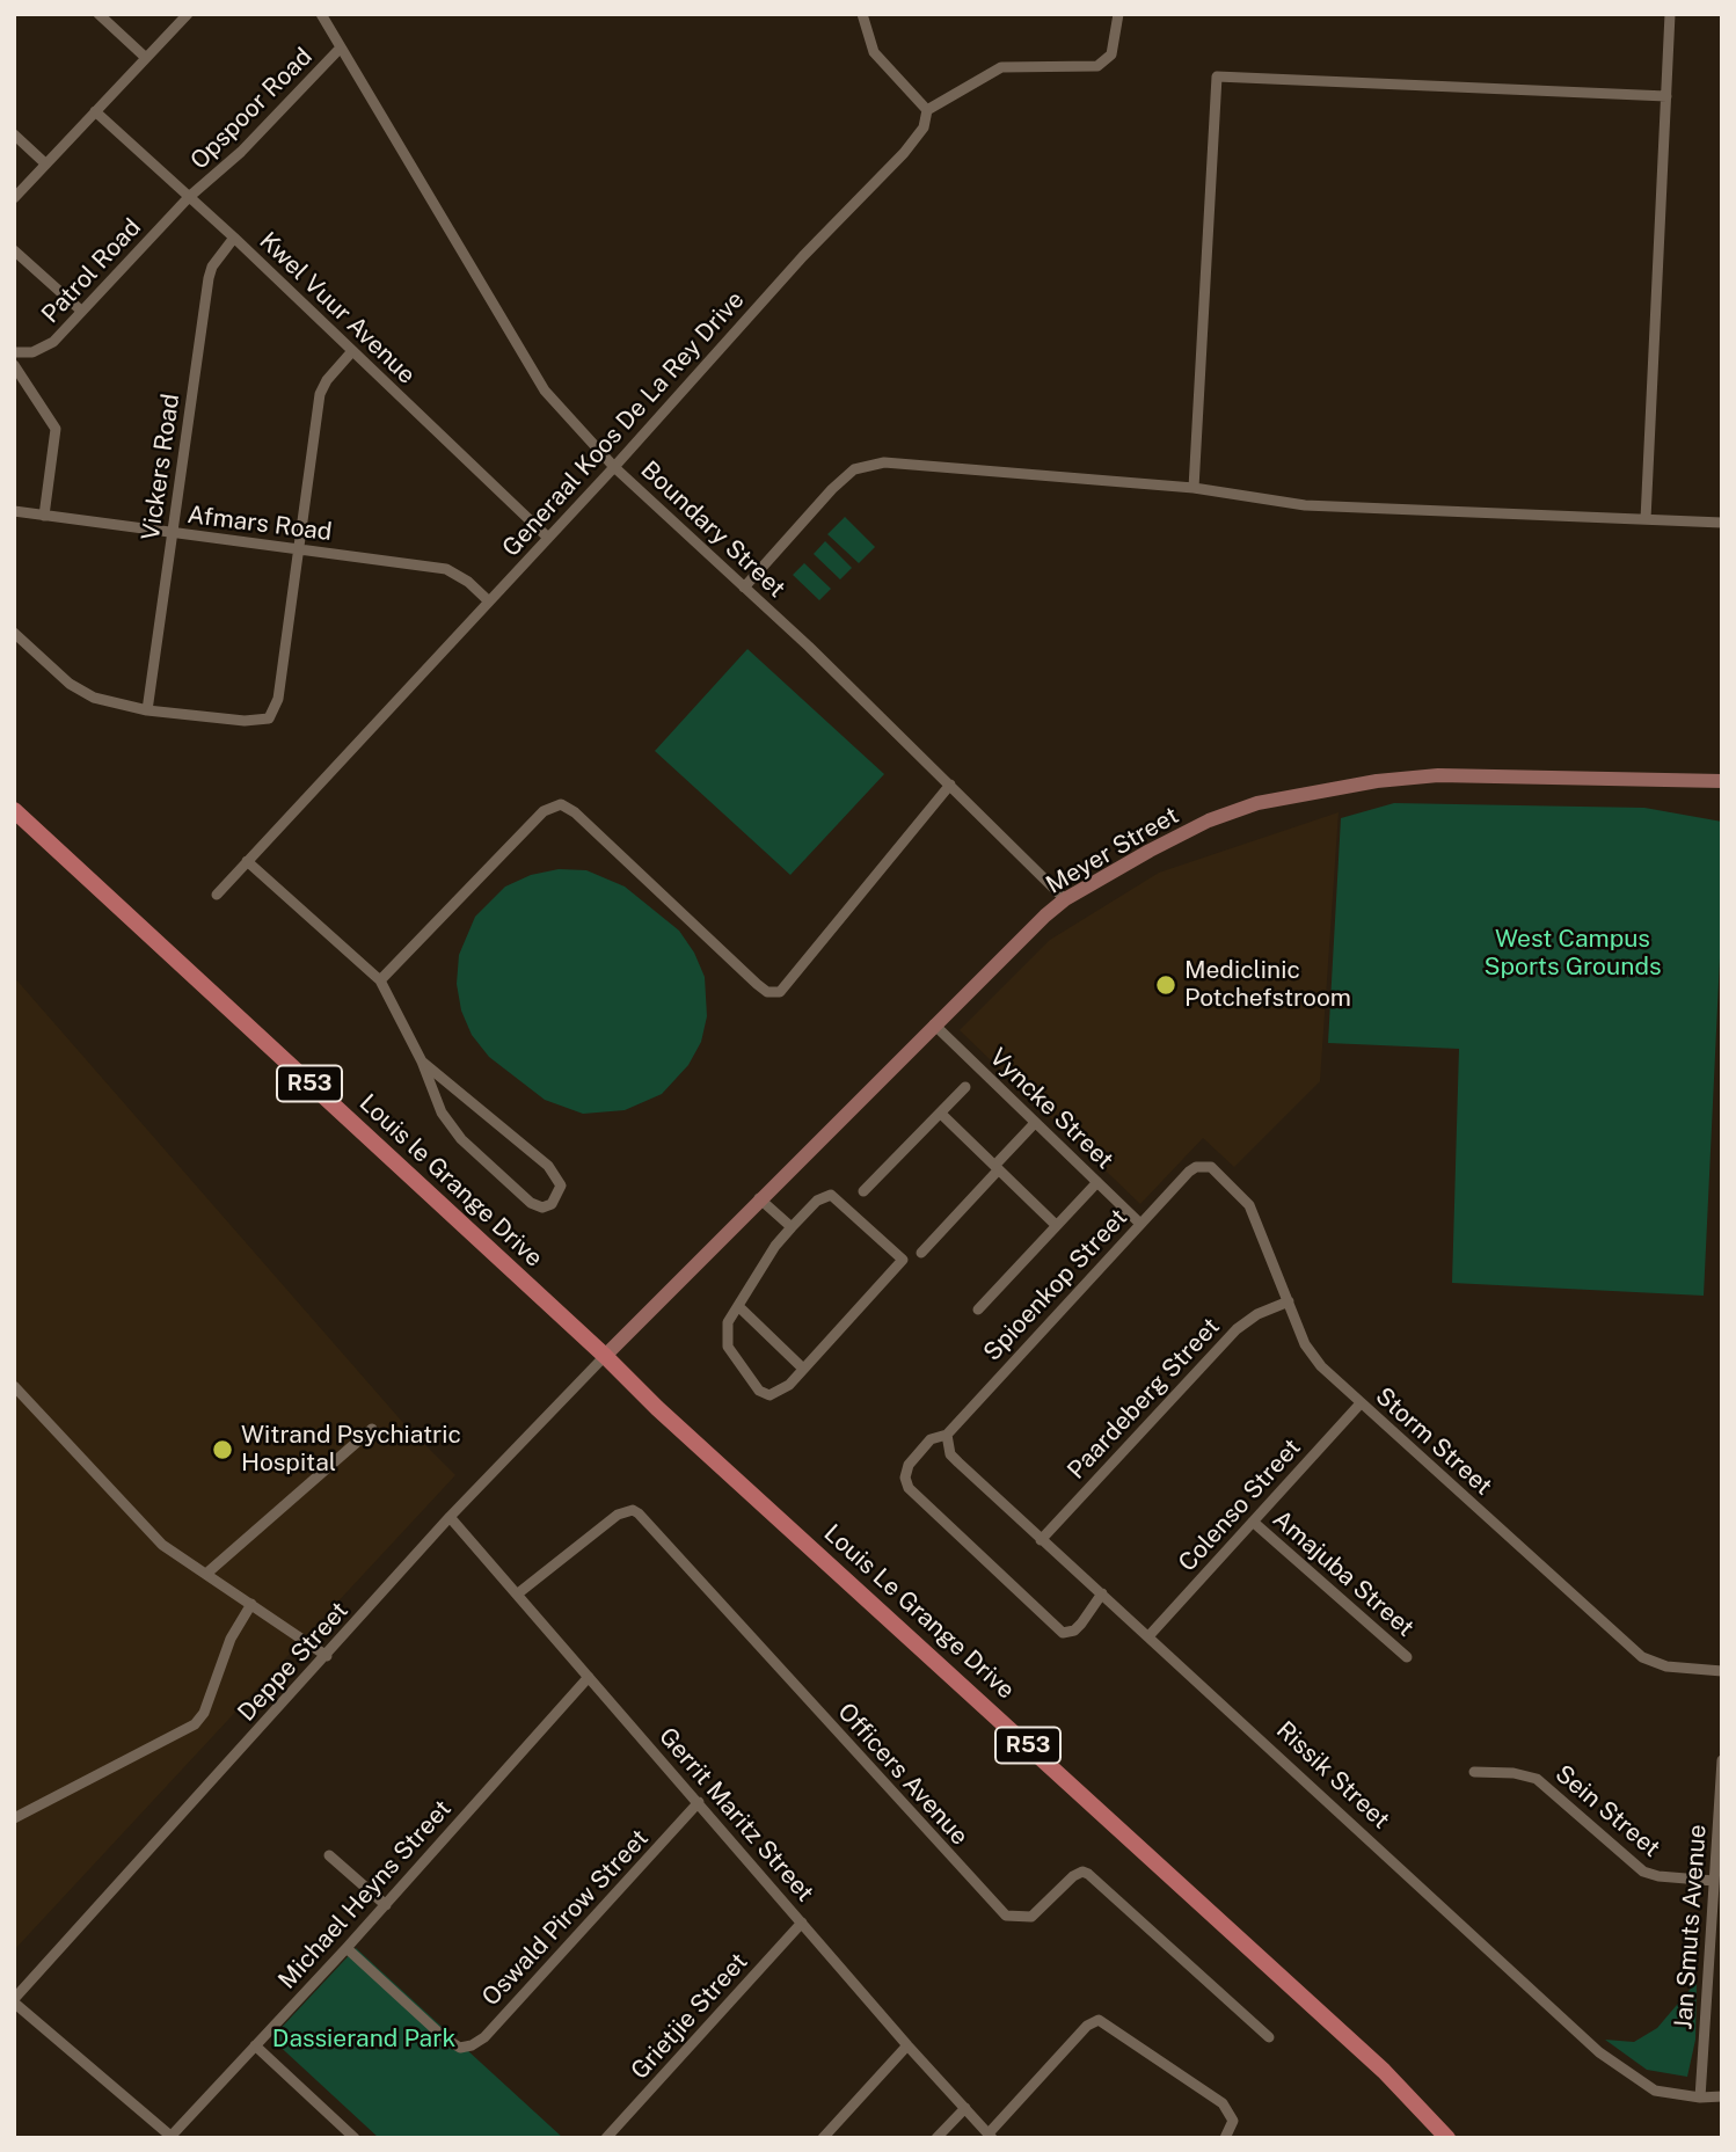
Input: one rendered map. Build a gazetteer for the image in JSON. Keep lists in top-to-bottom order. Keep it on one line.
{"streets":{"main road":["R53","Louis le Grange Drive","Louis Le Grange Drive"],"street":["Opspoor Road","Patrol Road","Kwel Vuur Avenue","Generaal Koos De La Rey Drive","Vickers Road","Afmars Road","Boundary Street","Meyer Street","Vyncke Street","Spioenkop Street","Paardeberg Street","Storm Street","Colenso Street","Amajuba Street","Deppe Street","Officers Avenue","Rissik Street","Sein Street","Gerrit Maritz Street","Michael Heyns Street","Oswald Pirow Street","Jan Smuts Avenue","Grietjie Street"]},"crossings":[["Opspoor Road","Patrol Road"],["Opspoor Road","Kwel Vuur Avenue"],["Opspoor Road","Boundary Street"],["Patrol Road","Kwel Vuur Avenue"],["Kwel Vuur Avenue","Generaal Koos De La Rey Drive"],["Kwel Vuur Avenue","Vickers Road"],["Generaal Koos De La Rey Drive","Afmars Road"],["Generaal Koos De La Rey Drive","Boundary Street"],["Vickers Road","Afmars Road"],["Boundary Street","Meyer Street"],["Meyer Street","Vyncke Street"],["Meyer Street","Louis le Grange Drive"],["Meyer Street","Louis Le Grange Drive"],["Meyer Street","Deppe Street"],["Vyncke Street","Spioenkop Street"],["Louis le Grange Drive","Louis Le Grange Drive"],["Louis le Grange Drive","Deppe Street"],["Spioenkop Street","Storm Street"],["Spioenkop Street","Rissik Street"],["Paardeberg Street","Storm Street"],["Paardeberg Street","Rissik Street"],["Storm Street","Colenso Street"],["Colenso Street","Amajuba Street"],["Colenso Street","Rissik Street"],["Louis Le Grange Drive","Deppe Street"],["Deppe Street","Gerrit Maritz Street"],["Officers Avenue","Gerrit Maritz Street"],["Rissik Street","Jan Smuts Avenue"],["Sein Street","Jan Smuts Avenue"],["Gerrit Maritz Street","Michael Heyns Street"],["Gerrit Maritz Street","Oswald Pirow Street"],["Gerrit Maritz Street","Grietjie Street"],["Michael Heyns Street","Oswald Pirow Street"]],"parks":["West Campus Sports Grounds","Dassierand Park"],"places":["Mediclinic Potchefstroom","Witrand Psychiatric Hospital"]}
